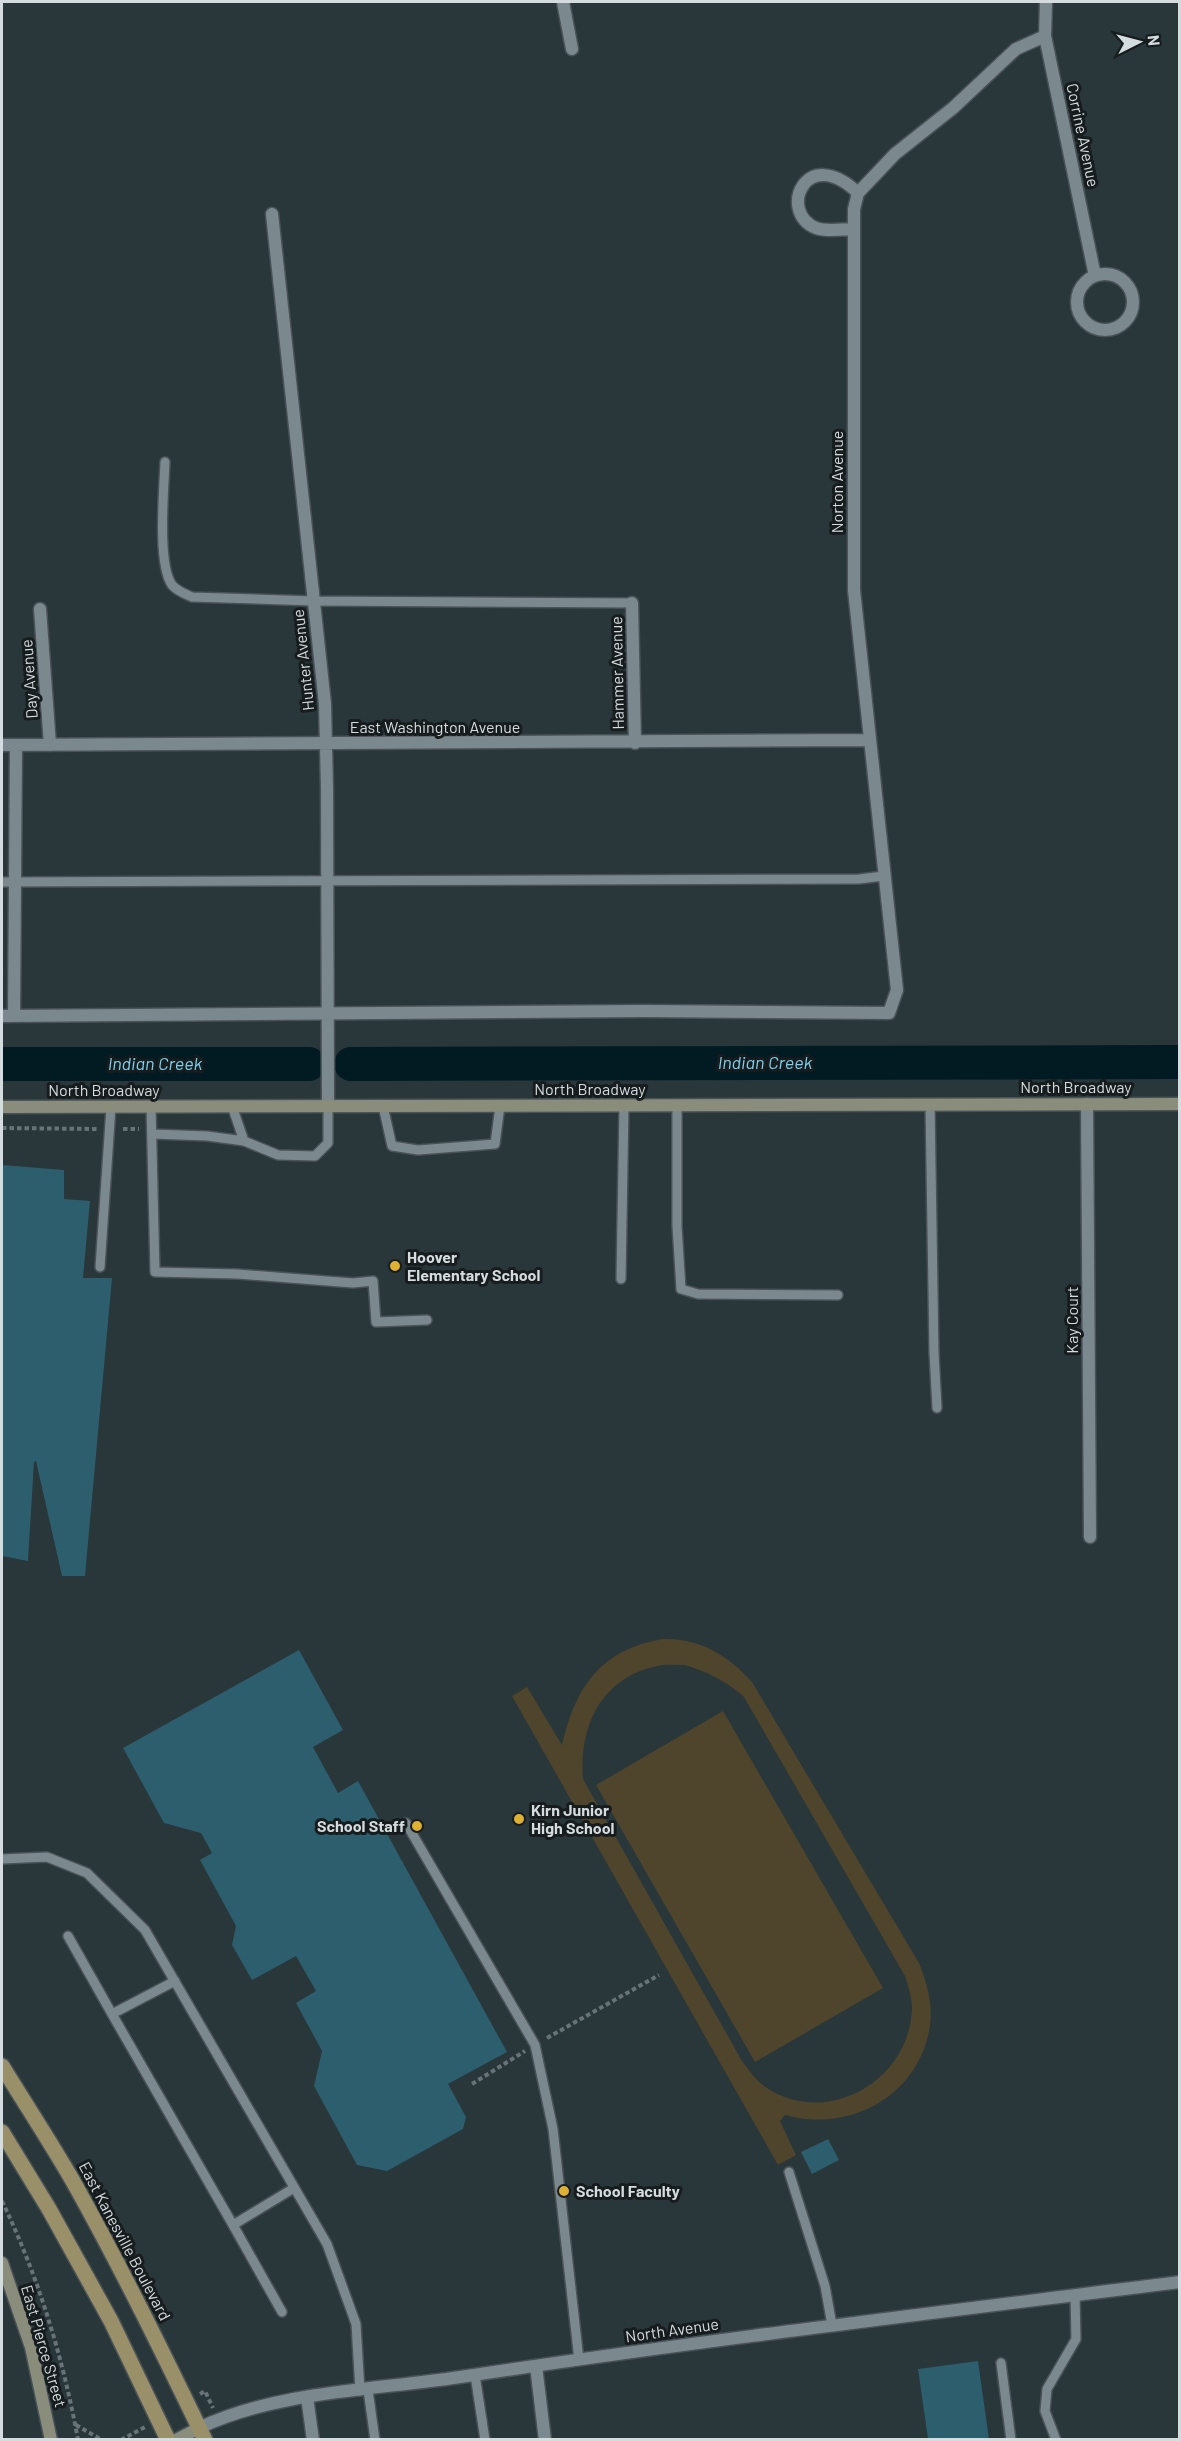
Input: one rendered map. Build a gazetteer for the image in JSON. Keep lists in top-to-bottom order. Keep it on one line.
{"streets":{"main road":["North Broadway","East Kanesville Boulevard","North Avenue","East Pierce Street"],"street":["Corrine Avenue","Norton Avenue","Hunter Avenue","Hammer Avenue","Day Avenue","East Washington Avenue","Kay Court"]},"crossings":[["Norton Avenue","Hunter Avenue"],["Norton Avenue","East Washington Avenue"],["Hunter Avenue","East Washington Avenue"],["Hunter Avenue","North Broadway"],["Hammer Avenue","East Washington Avenue"],["Day Avenue","East Washington Avenue"],["North Broadway","Kay Court"],["East Kanesville Boulevard","North Avenue"]],"water":["Indian Creek"],"places":["Hoover Elementary School","Kirn Junior High School","School Staff","School Faculty"],"north":"right"}
